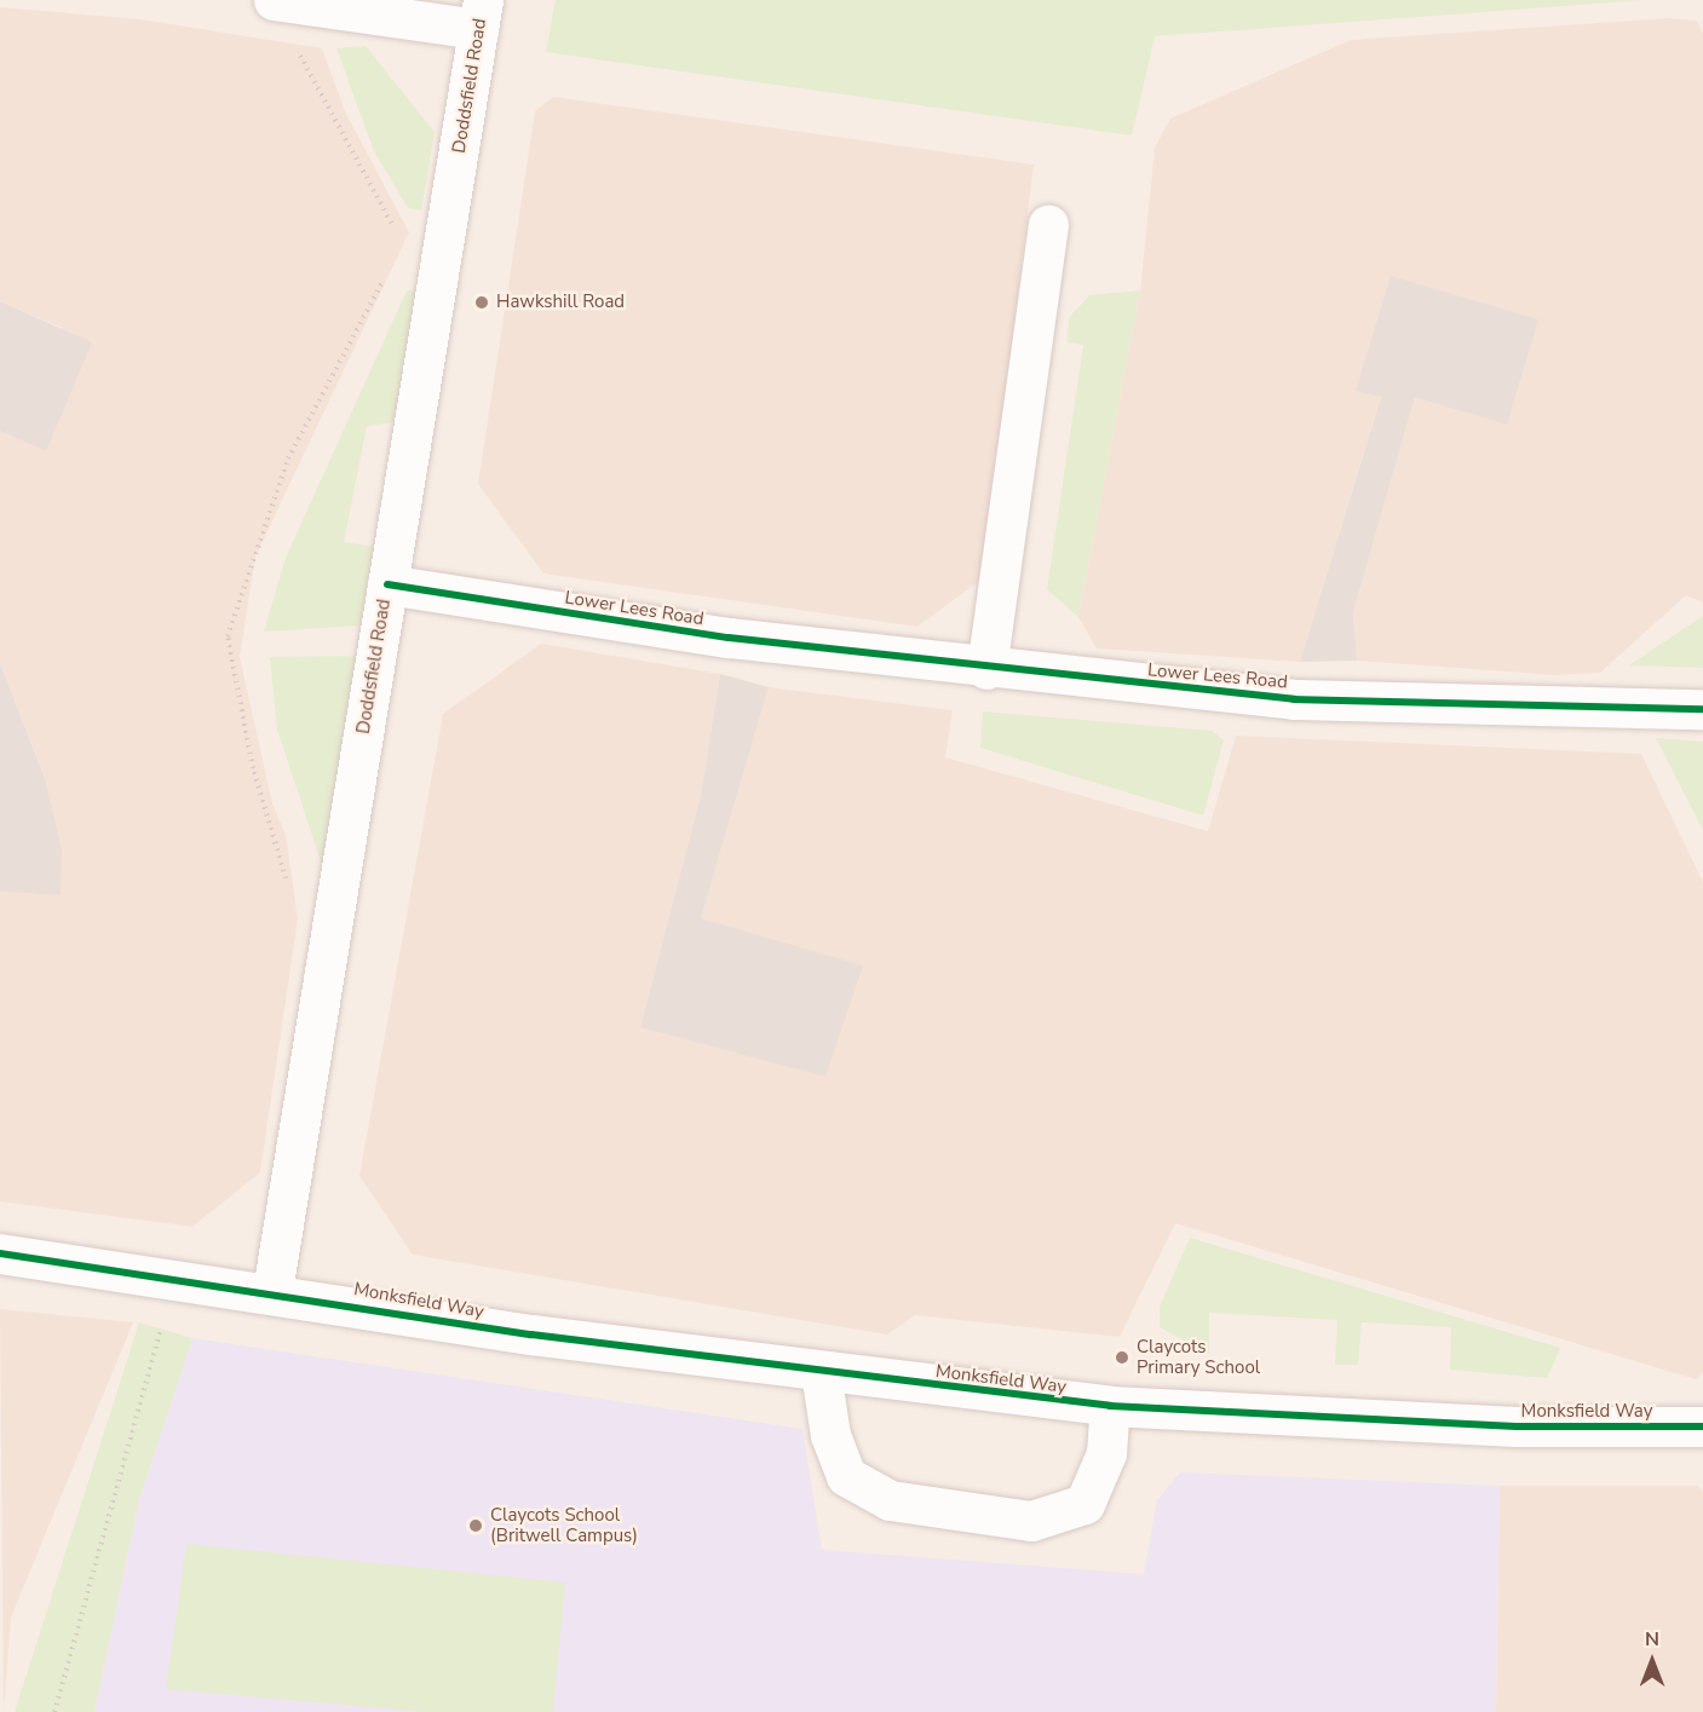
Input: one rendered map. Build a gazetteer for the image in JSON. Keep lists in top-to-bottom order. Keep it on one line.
{"streets":{"street":["Doddsfield Road","Lower Lees Road","Monksfield Way"]},"crossings":[["Doddsfield Road","Lower Lees Road"],["Doddsfield Road","Monksfield Way"]],"places":["Hawkshill Road","Claycots Primary School","Claycots School (Britwell Campus)"],"north":"top"}
